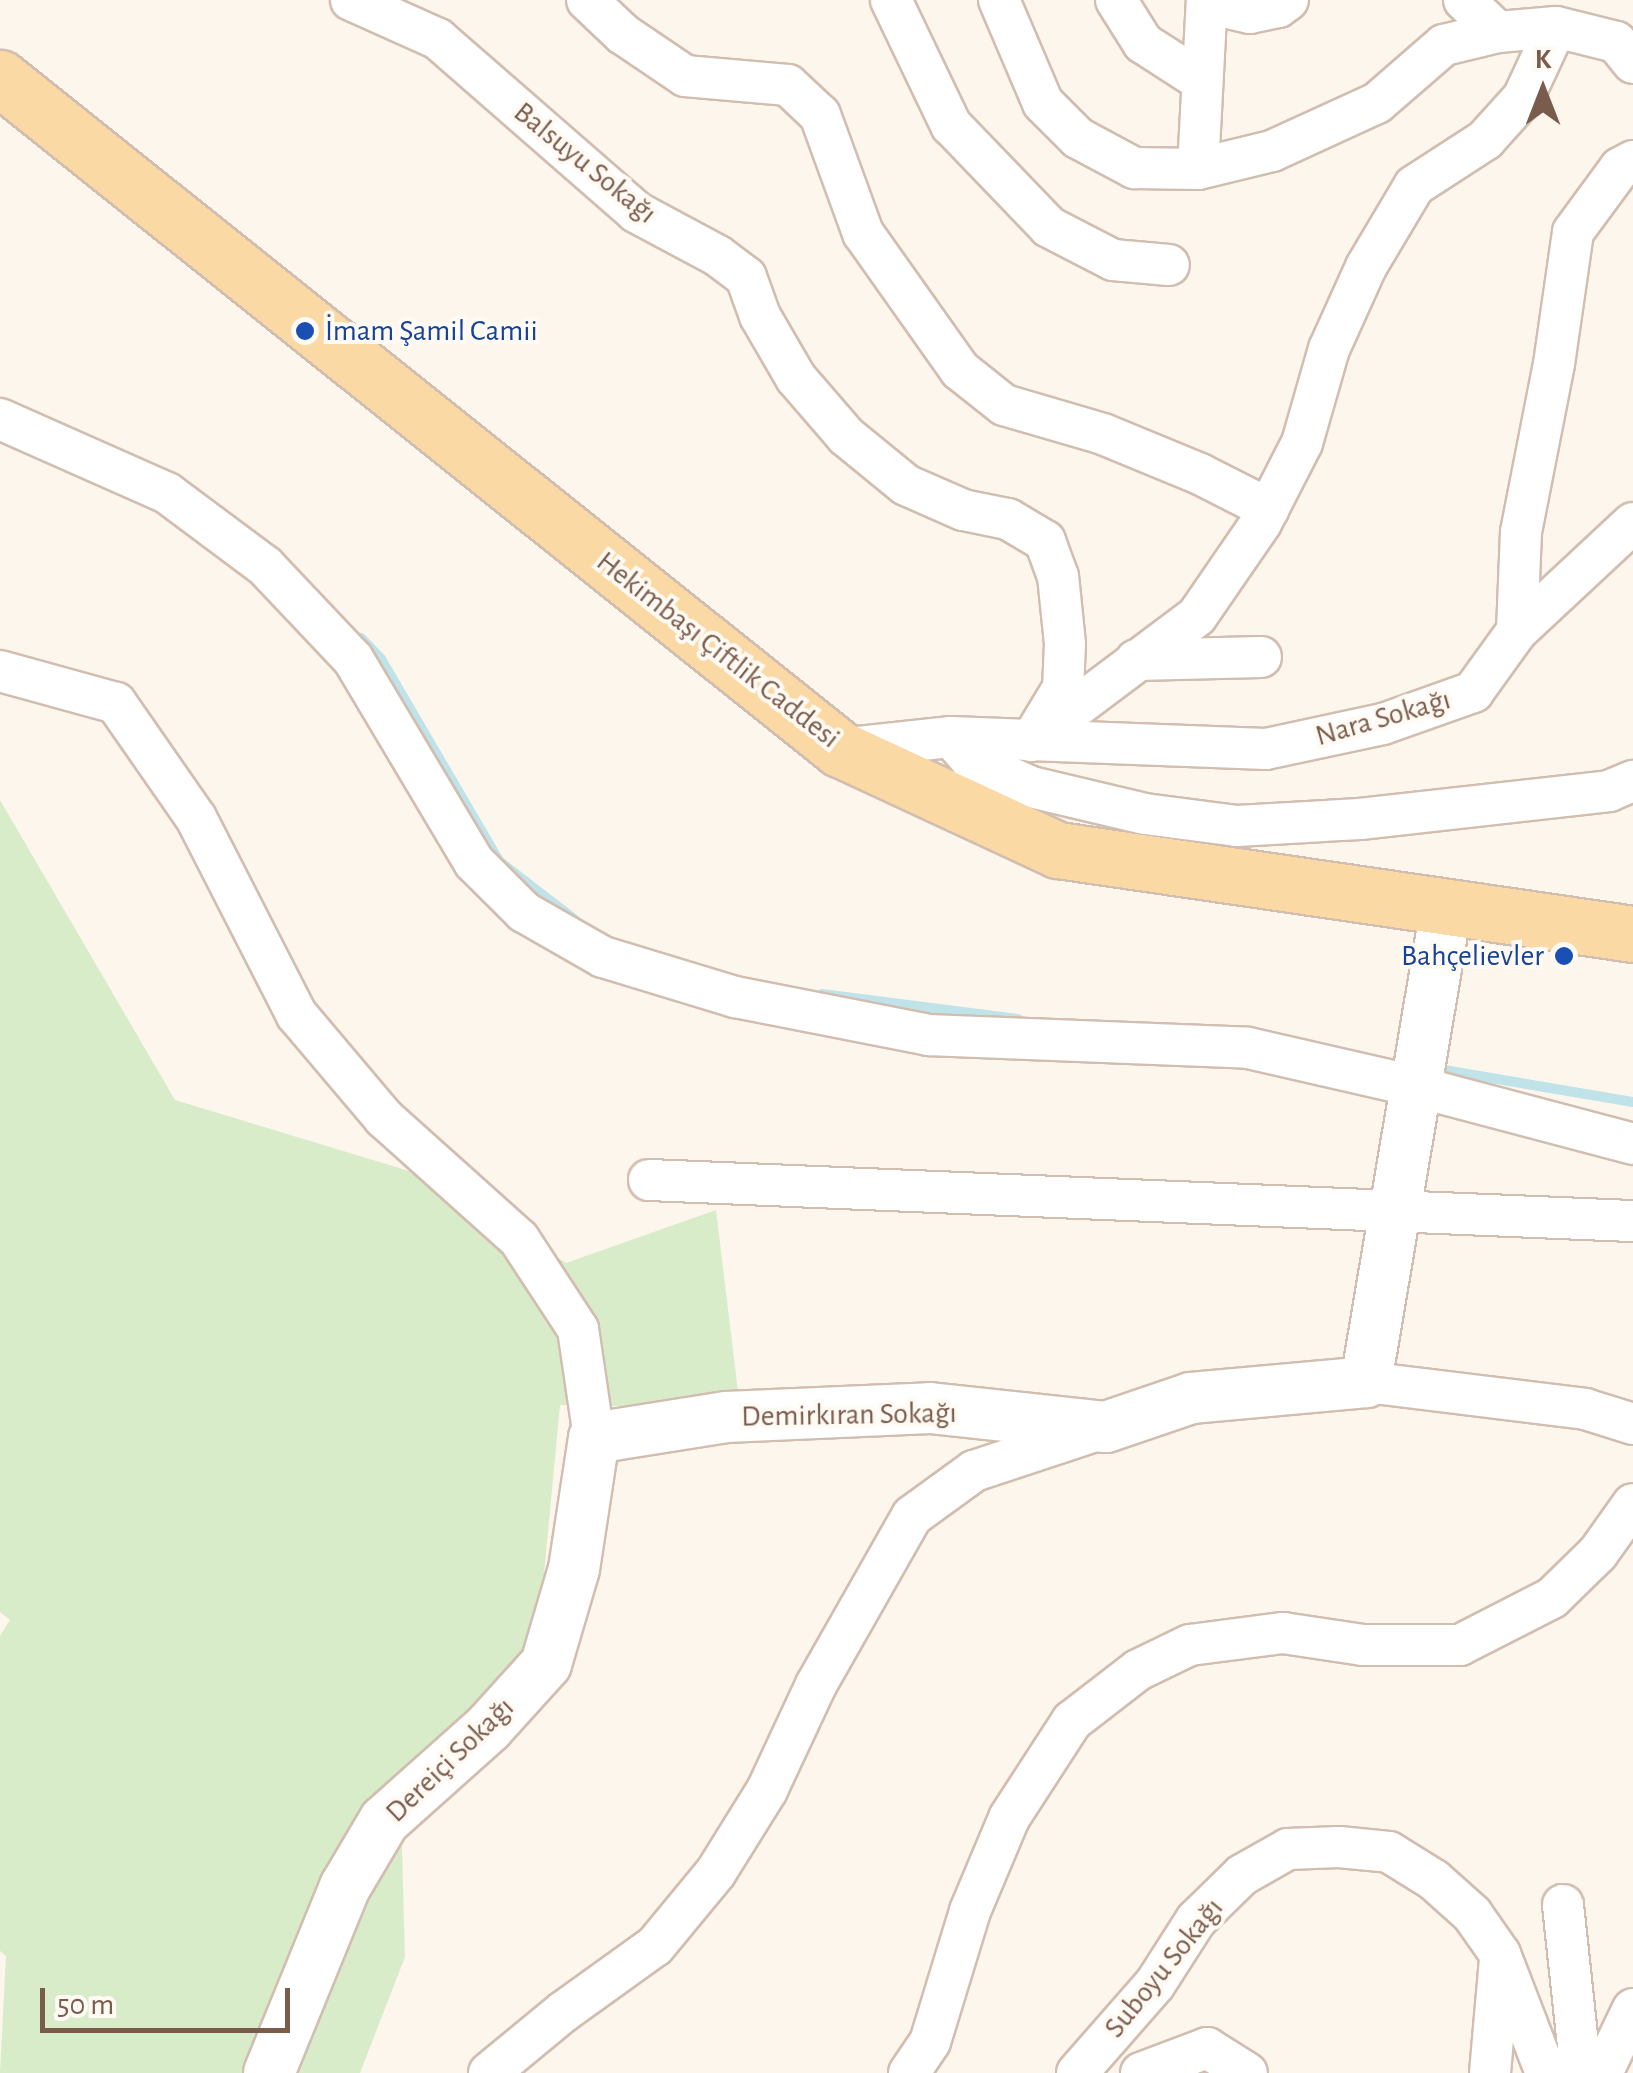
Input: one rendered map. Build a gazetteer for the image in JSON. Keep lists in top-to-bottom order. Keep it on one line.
{"streets":{"main road":["Hekimbaşı Çiftlik Caddesi"],"street":["Balsuyu Sokağı","Nara Sokağı","Demirkıran Sokağı","Dereiçi Sokağı","Suboyu Sokağı"]},"crossings":[["Balsuyu Sokağı","Nara Sokağı"],["Hekimbaşı Çiftlik Caddesi","Nara Sokağı"],["Demirkıran Sokağı","Dereiçi Sokağı"]],"places":["İmam Şamil Camii","Bahçelievler"],"scale_bar":"50 m","north":"top"}
